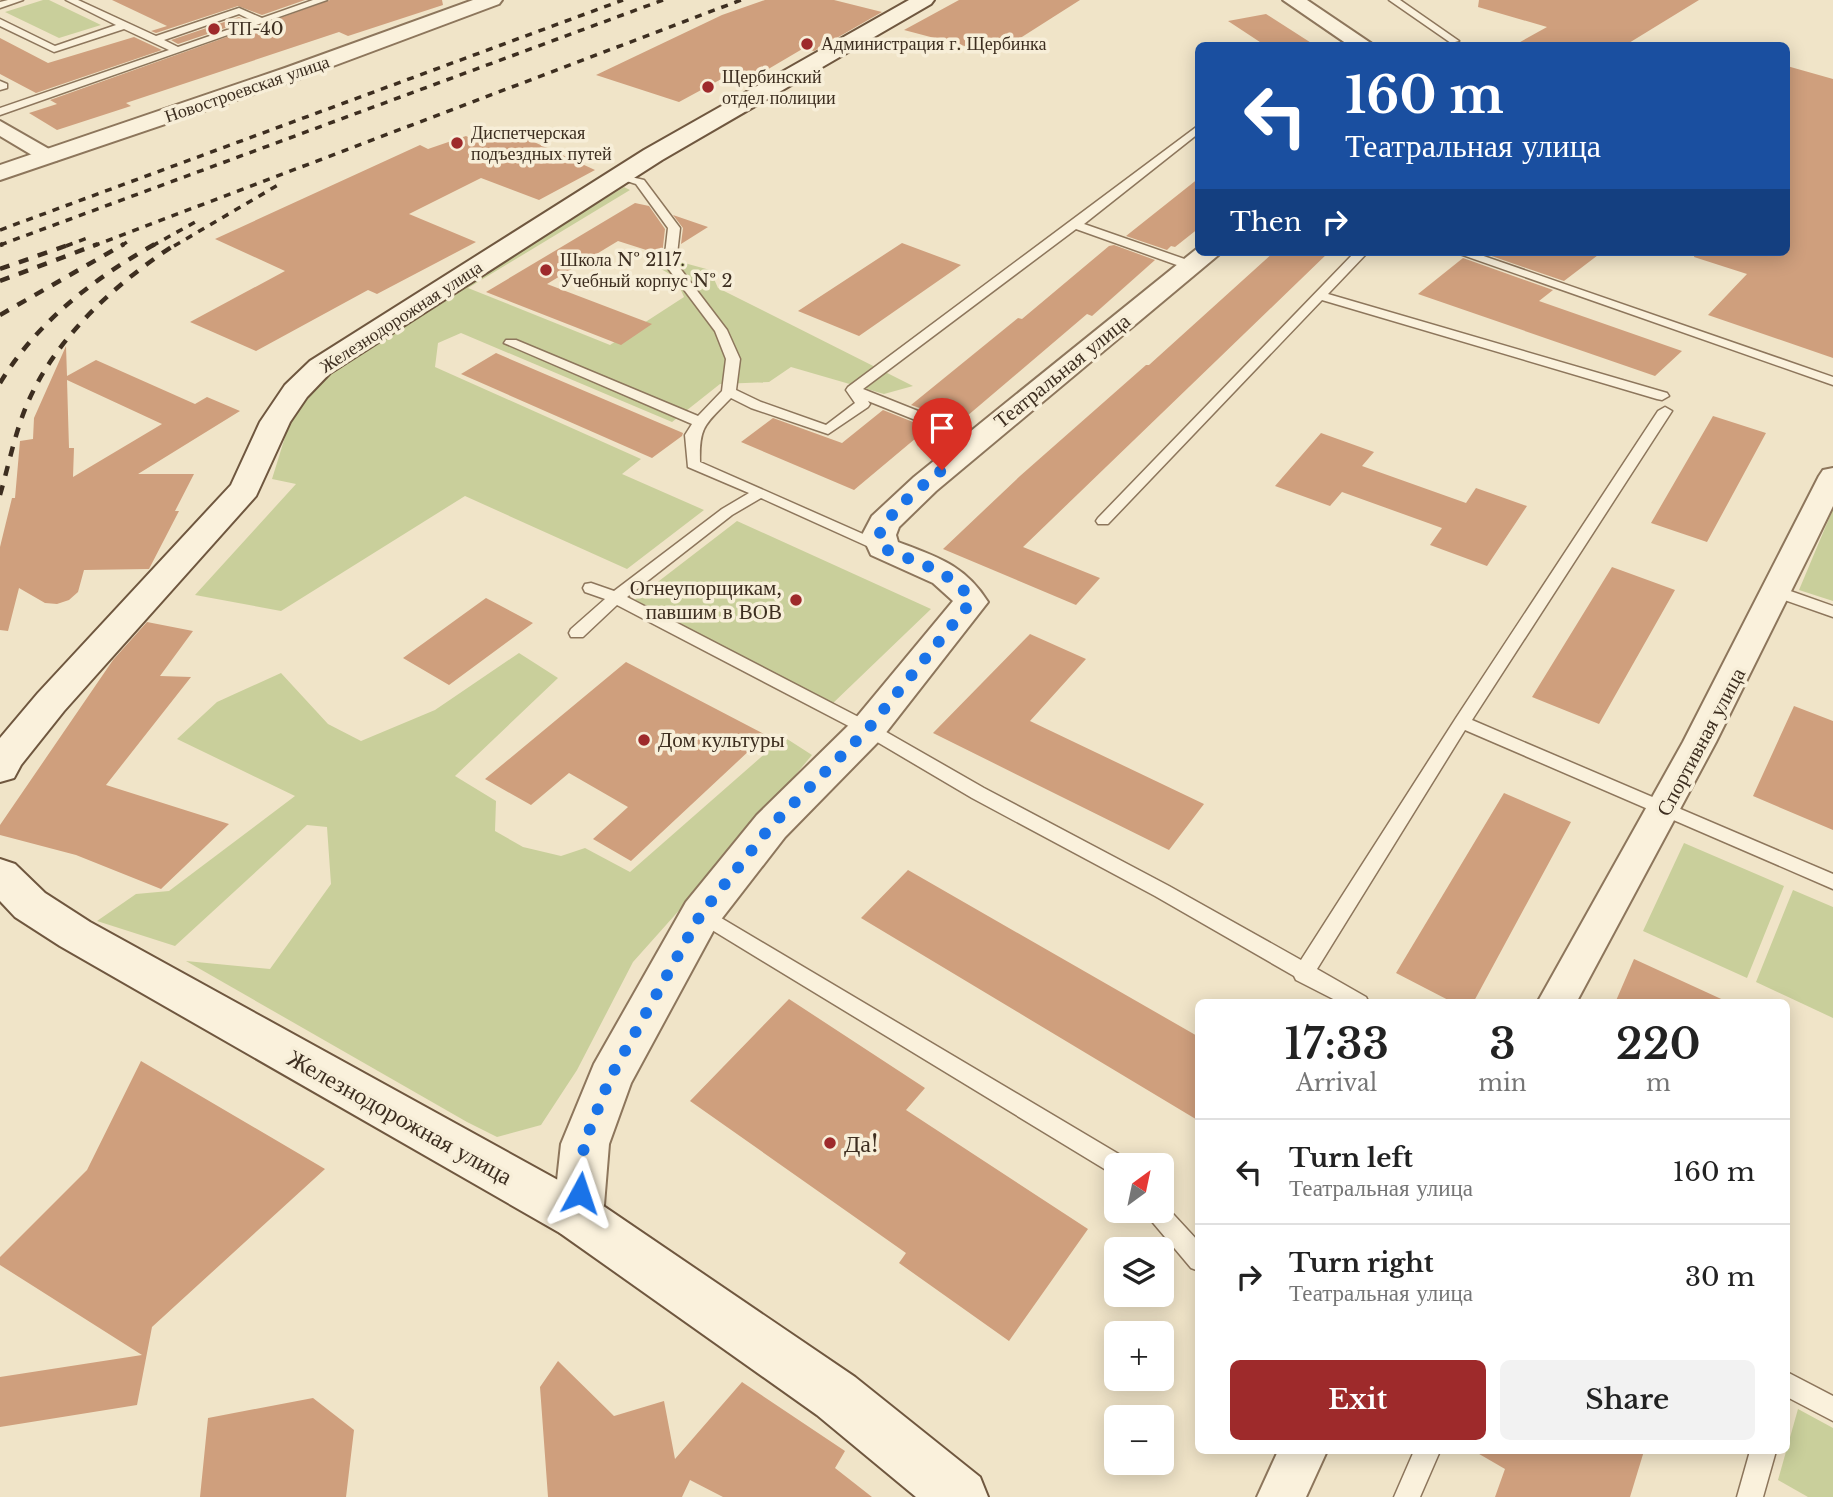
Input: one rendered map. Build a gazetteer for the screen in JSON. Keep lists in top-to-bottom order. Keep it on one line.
{"streets":{"main road":["Новостроевская улица","Железнодорожная улица","Театральная улица"],"street":["Спортивная улица"]},"places":["ТП-40","Администрация г. Щербинка","Щербинский отдел полиции","Диспетчерская подъездных путей","Школа № 2117. Учебный корпус № 2","Огнеупорщикам, павшим в ВОВ","Дом культуры","Да!"],"north":"top right","page":{"turn":["160 m","Театральная улица"],"then":"Then","eta":["17:33","Arrival","3","min","220","m"],"list":[{"name":"Turn left","note":"Театральная улица","value":"160 m"},{"name":"Turn right","note":"Театральная улица","value":"30 m"}],"map_buttons":["+","−"],"buttons":["Exit","Share"]}}
